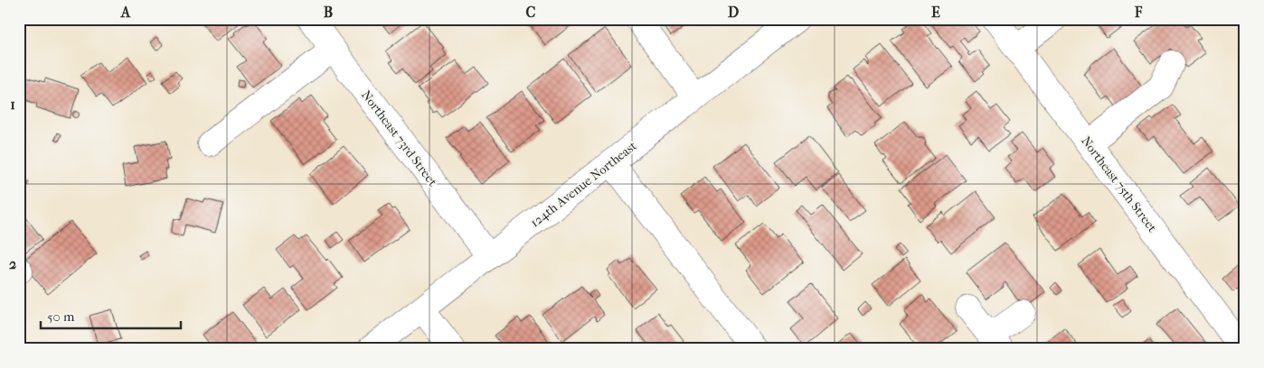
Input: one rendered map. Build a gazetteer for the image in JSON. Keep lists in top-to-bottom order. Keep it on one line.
{"streets":{"street":["Northeast 73rd Street","124th Avenue Northeast","Northeast 75th Street"]},"crossings":[["Northeast 73rd Street","124th Avenue Northeast"]],"scale_bar":"50 m","grid":{"columns":["A","B","C","D","E","F"],"rows":["1","2"]}}
